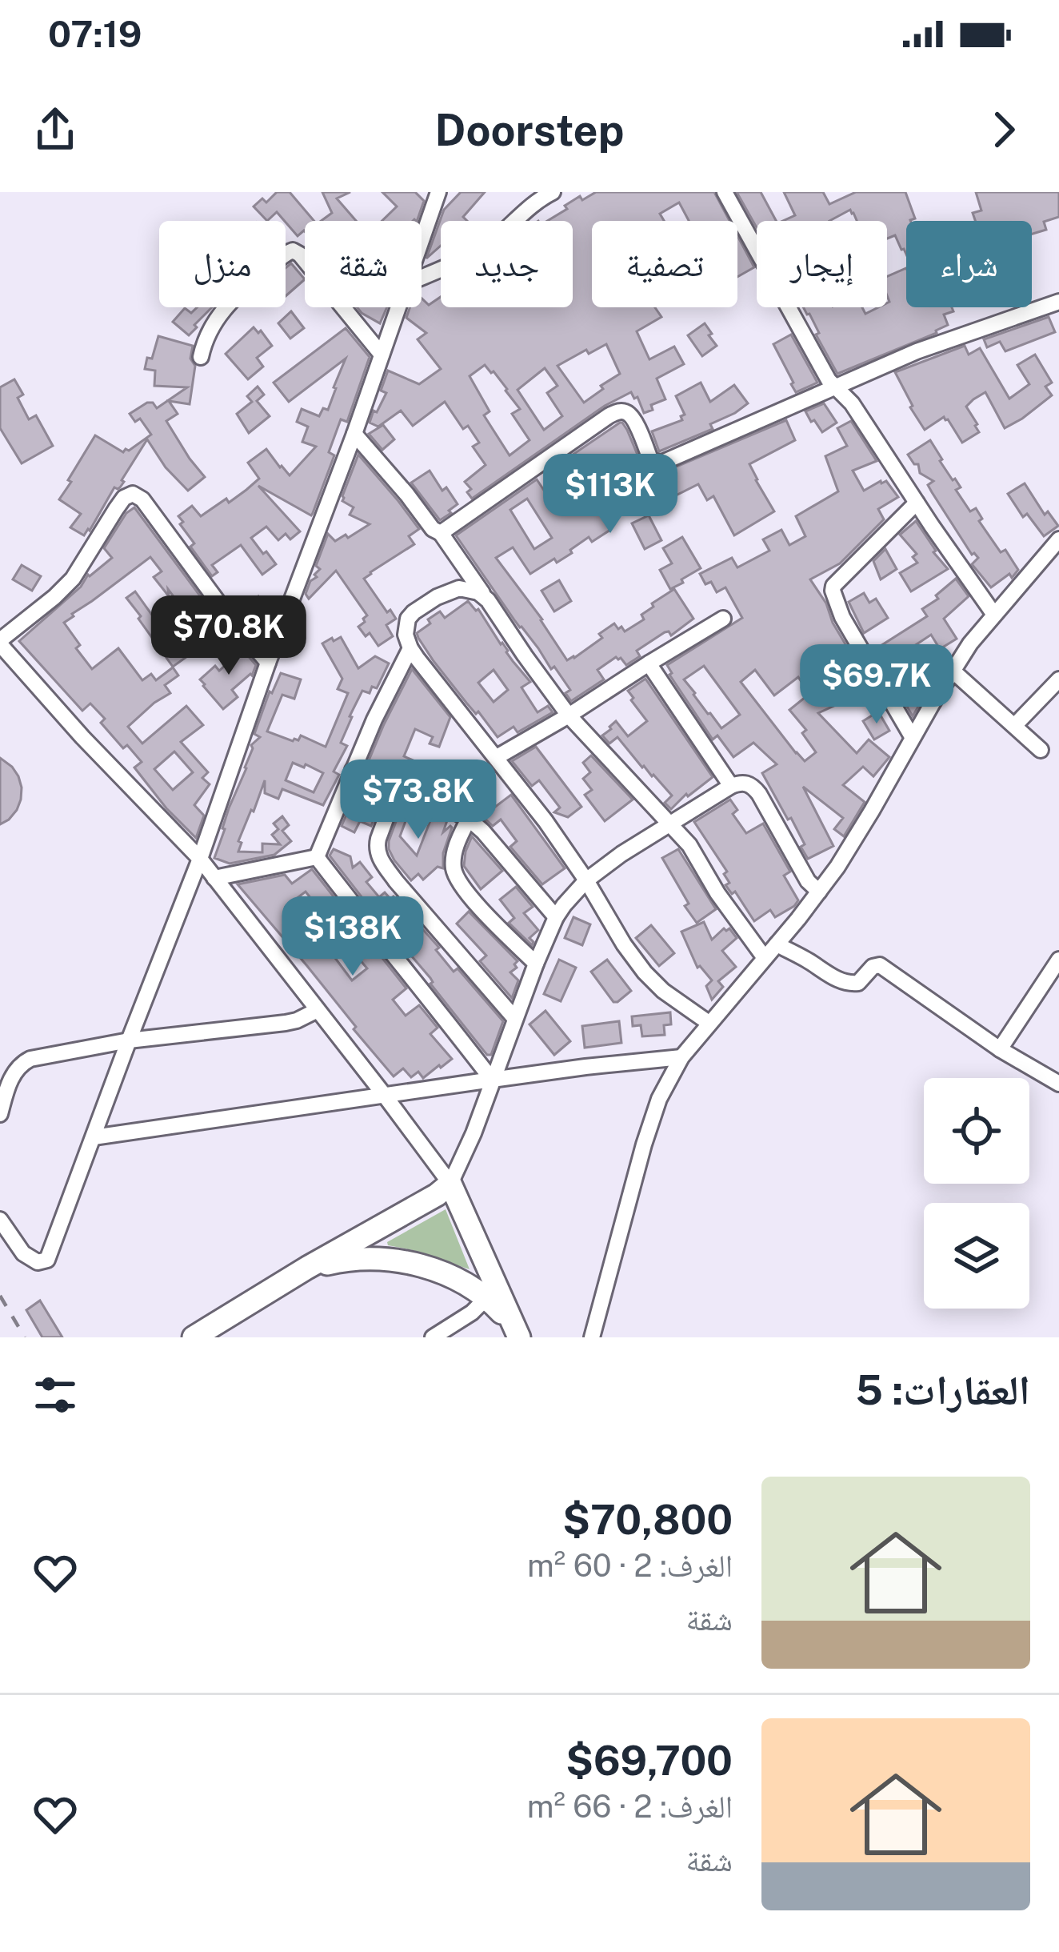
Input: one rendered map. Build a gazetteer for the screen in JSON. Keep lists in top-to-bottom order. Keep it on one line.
{"page":{"status":"07:19","header":"Doorstep","chip":["شراء","إيجار","تصفية","جديد","شقة","منزل"],"price":["$113K","$70.8K","$69.7K","$73.8K","$138K"],"heading":"العقارات: 5","list":[{"name":"$70,800","note":"الغرف: 2 · 60 m² · شقة"},{"name":"$69,700","note":"الغرف: 2 · 66 m² · شقة"}]}}
